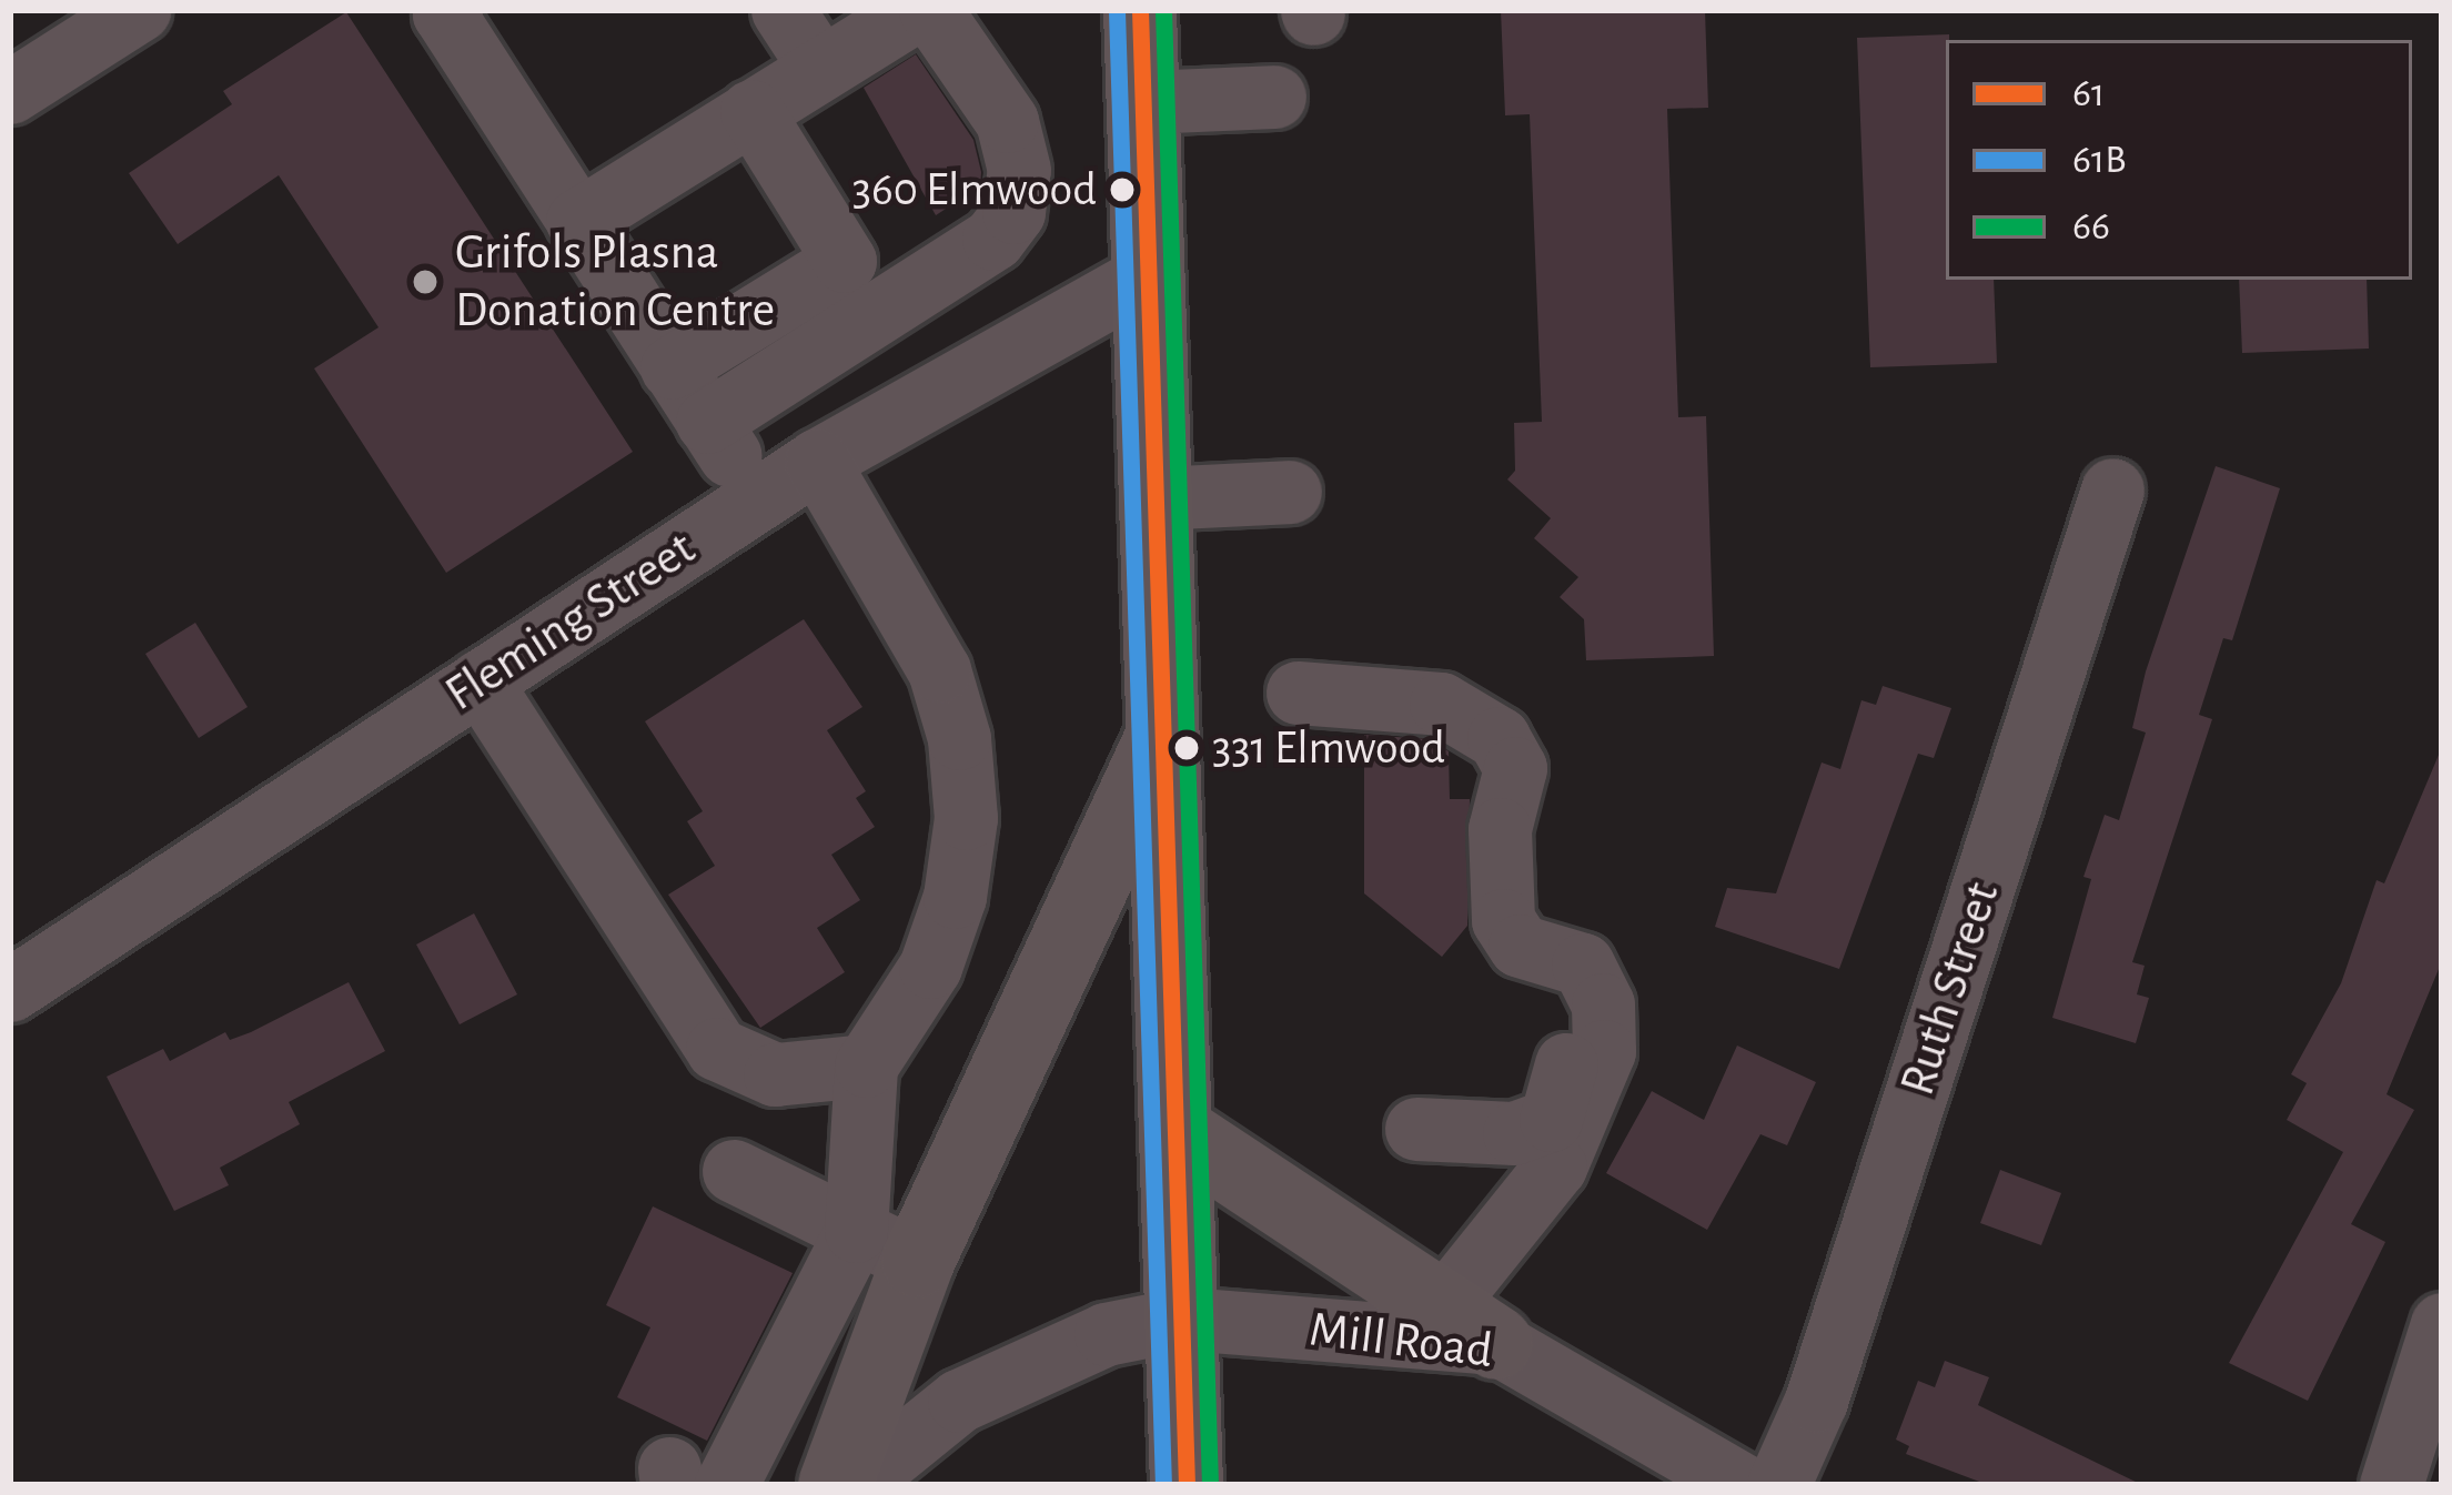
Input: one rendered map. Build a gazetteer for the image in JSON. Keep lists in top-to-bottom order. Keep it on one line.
{"streets":{"street":["Fleming Street","Ruth Street","Mill Road"]},"places":["360 Elmwood","Grifols Plasna Donation Centre","331 Elmwood"],"lines":["transit line 61","transit line 66","transit line 61B"],"legend":["61","61B","66"]}
